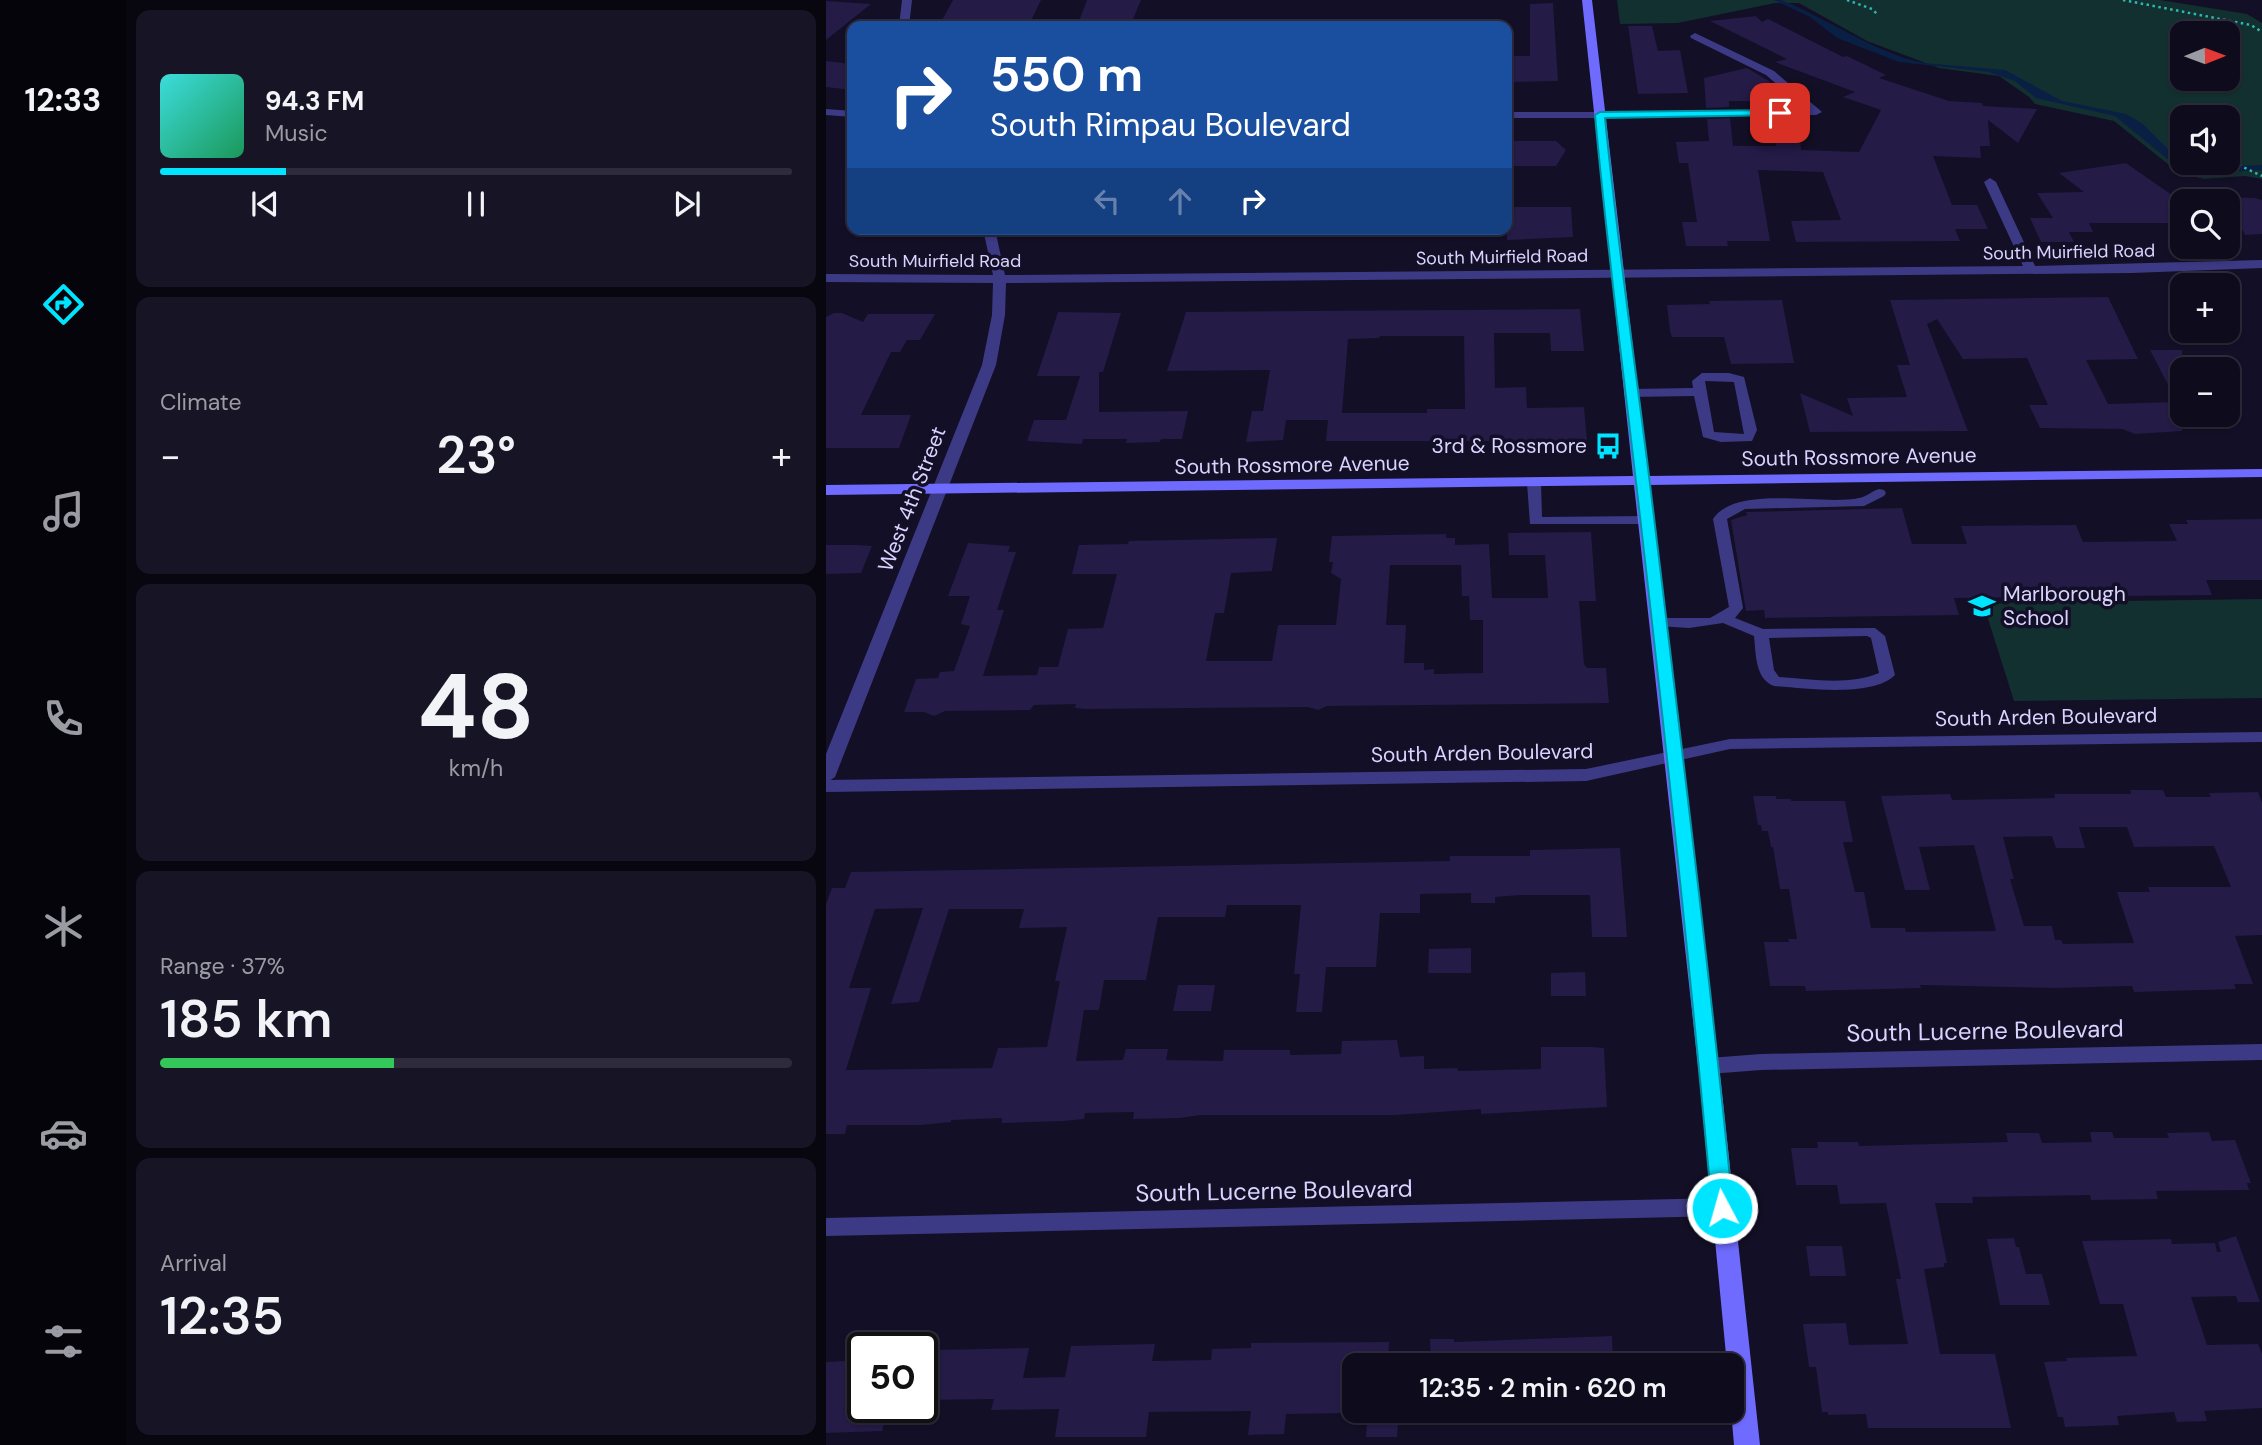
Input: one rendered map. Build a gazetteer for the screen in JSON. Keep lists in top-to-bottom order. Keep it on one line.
{"streets":{"main road":["South Rossmore Avenue"],"street":["South Muirfield Road","West 4th Street","South Arden Boulevard","South Lucerne Boulevard"]},"crossings":[["South Muirfield Road","West 4th Street"],["South Rossmore Avenue","West 4th Street"]],"places":{"bus stop":["3rd & Rossmore"],"school or university":["Marlborough School"]},"north":"right","page":{"tabs":"12:33","map_buttons":["+","−"],"turn":["550 m","South Rimpau Boulevard"],"song":["94.3 FM","Music"],"tile":["Climate",["48","km/h"],["Range · 37%","185 km"],["Arrival","12:35"]],"heat":["−","23°","+"],"limit":"50","trip":"12:35 · 2 min · 620 m"}}
